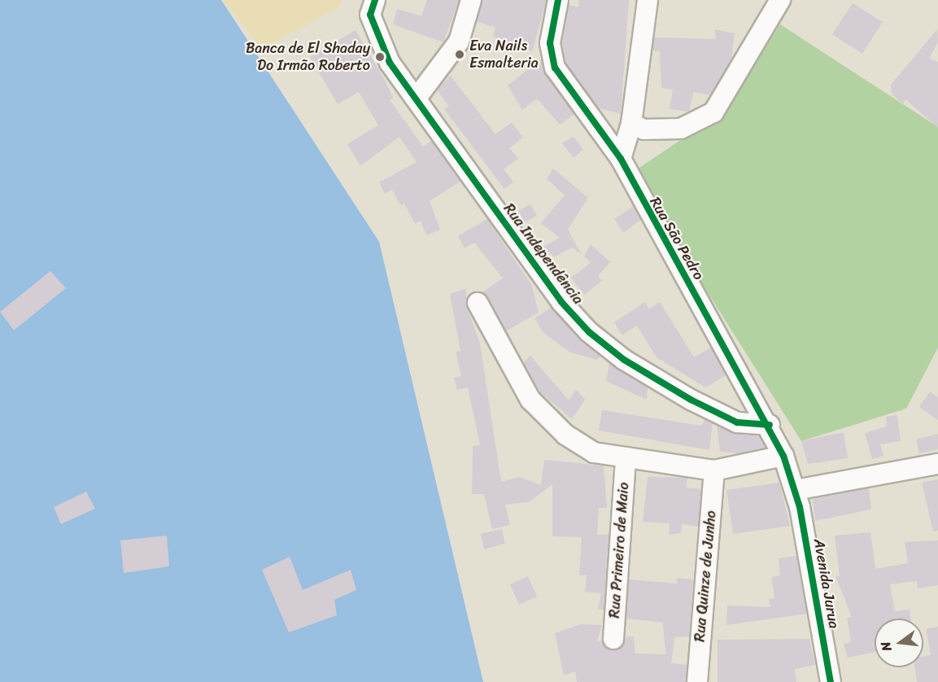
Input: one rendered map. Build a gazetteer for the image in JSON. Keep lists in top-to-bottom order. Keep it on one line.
{"streets":{"street":["Rua São Pedro","Rua Independência","Rua Primeiro de Maio","Rua Quinze de Junho","Avenida Jurua"]},"crossings":[["Rua São Pedro","Rua Independência"],["Rua São Pedro","Avenida Jurua"]],"places":["Eva Nails Esmalteria","Banca de El Shaday Do Irmão Roberto"],"north":"left"}
